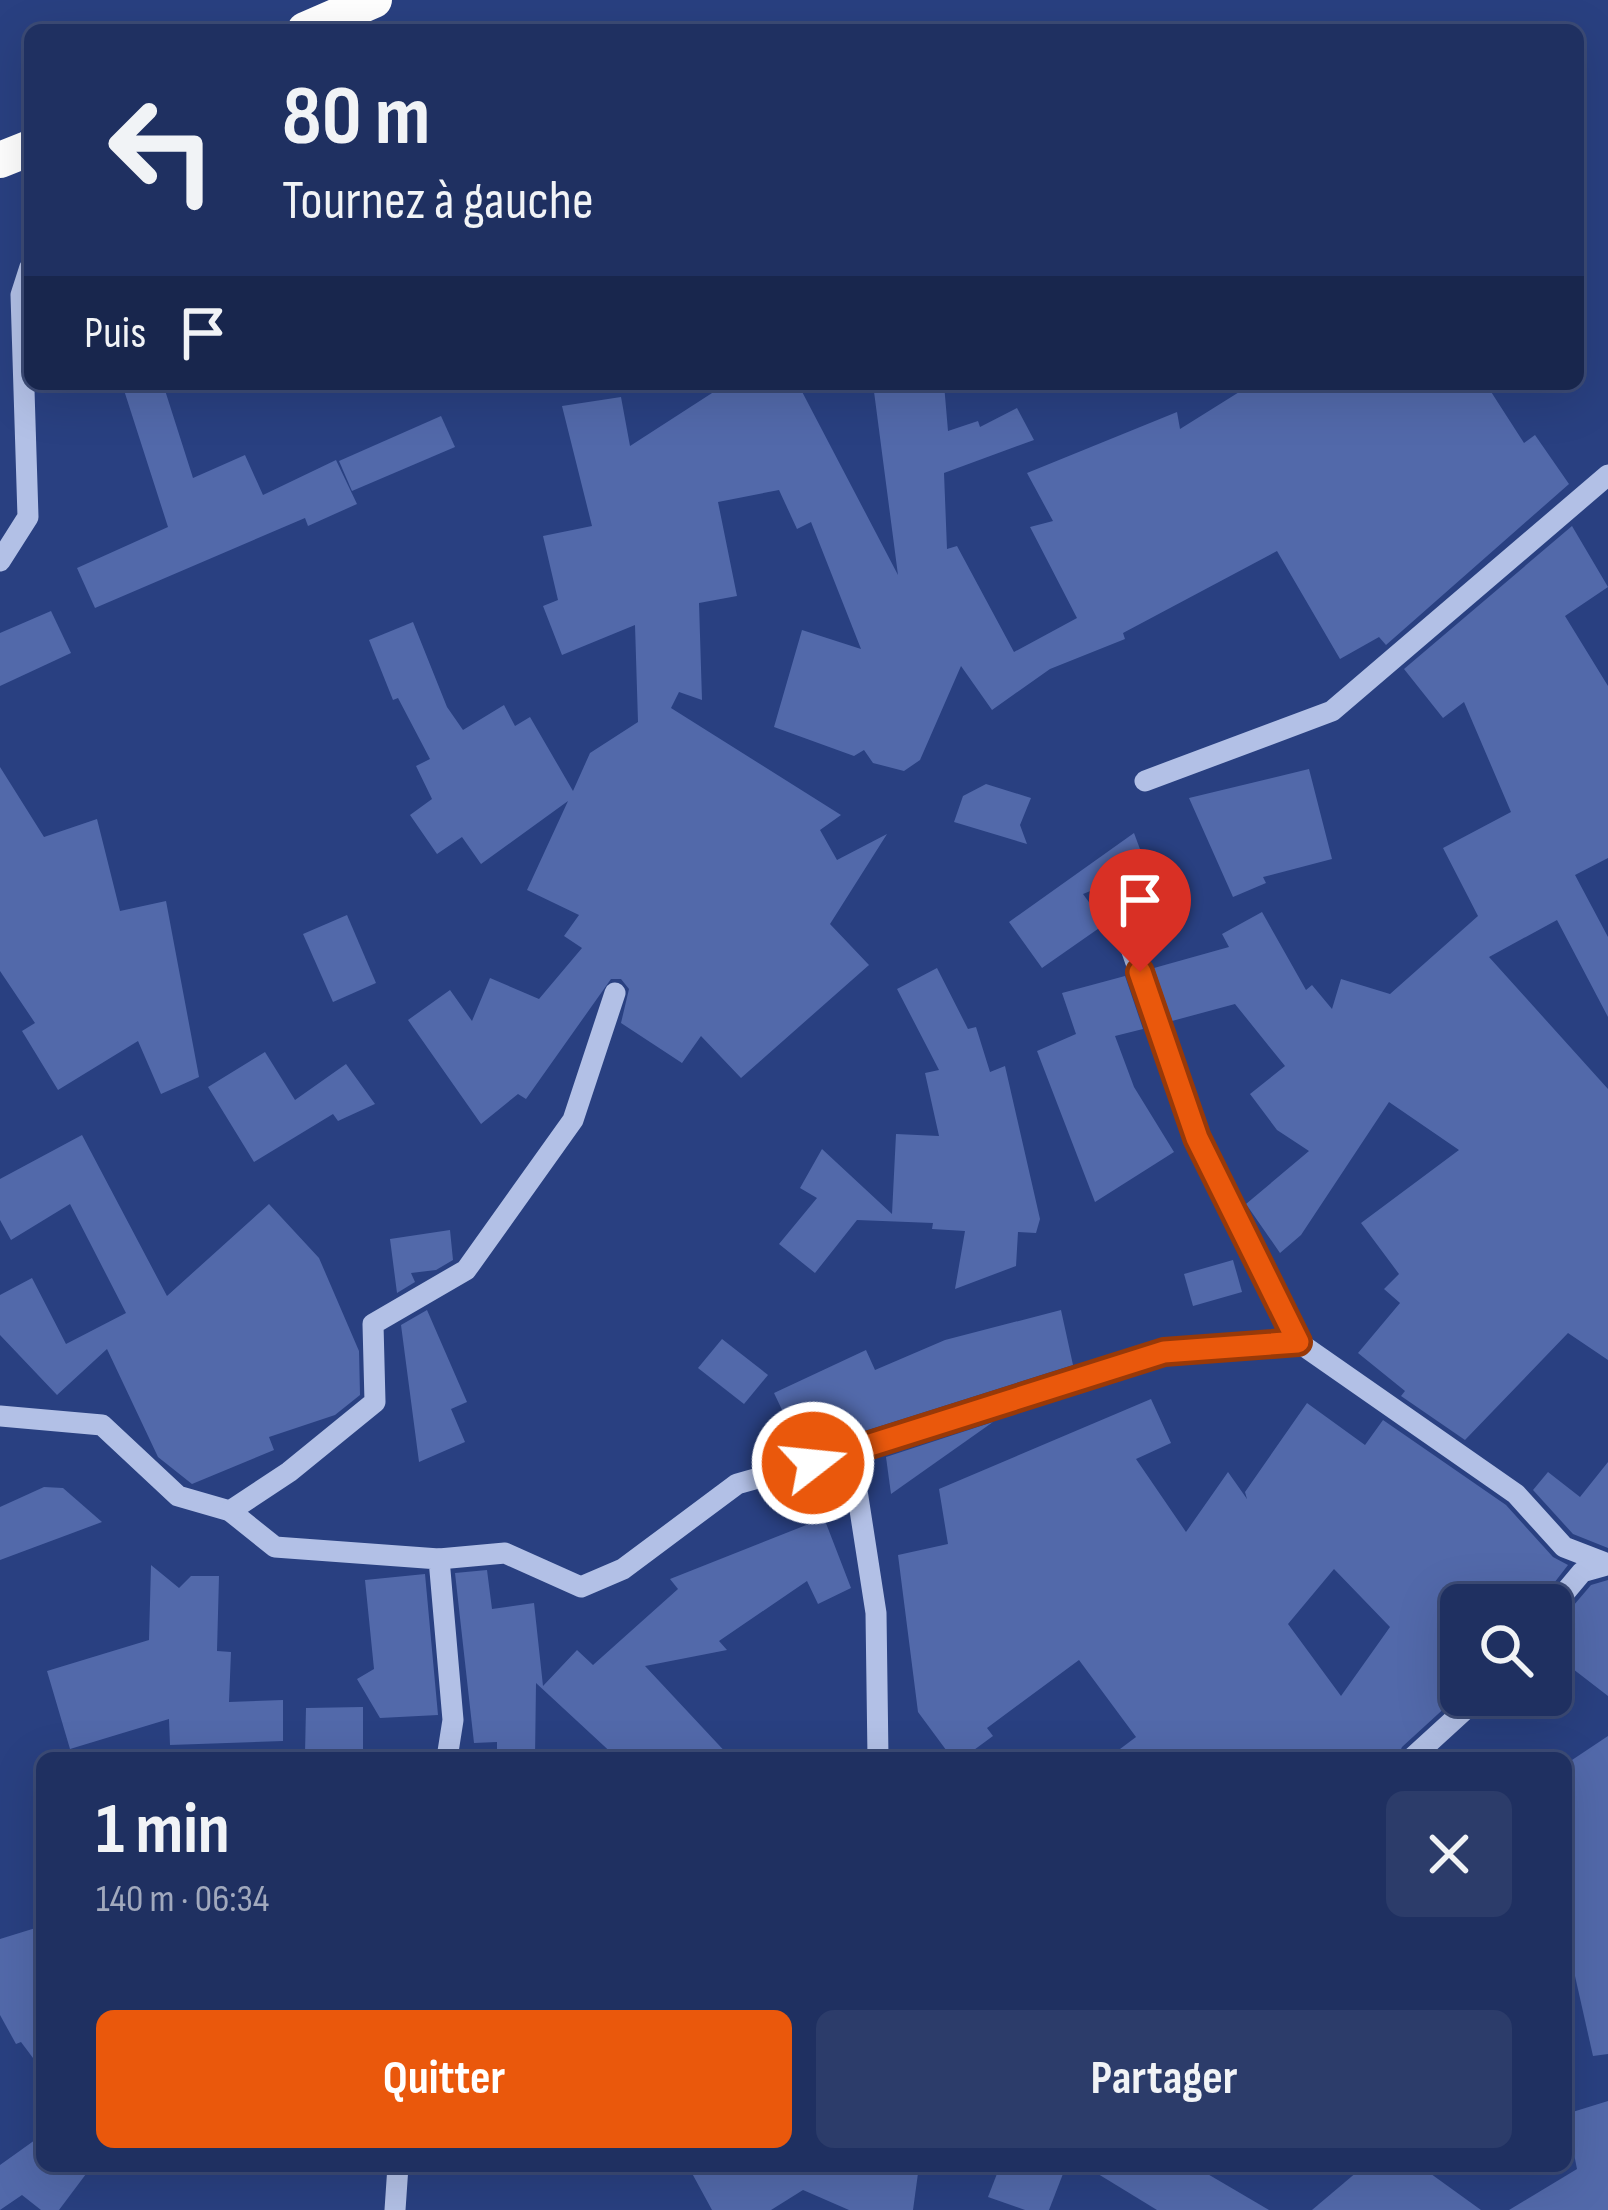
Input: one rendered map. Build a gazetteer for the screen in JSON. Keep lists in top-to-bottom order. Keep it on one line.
{"page":{"turn":["80 m","Tournez à gauche"],"then":"Puis","heading":["1 min","140 m · 06:34"],"buttons":["Quitter","Partager"]}}
